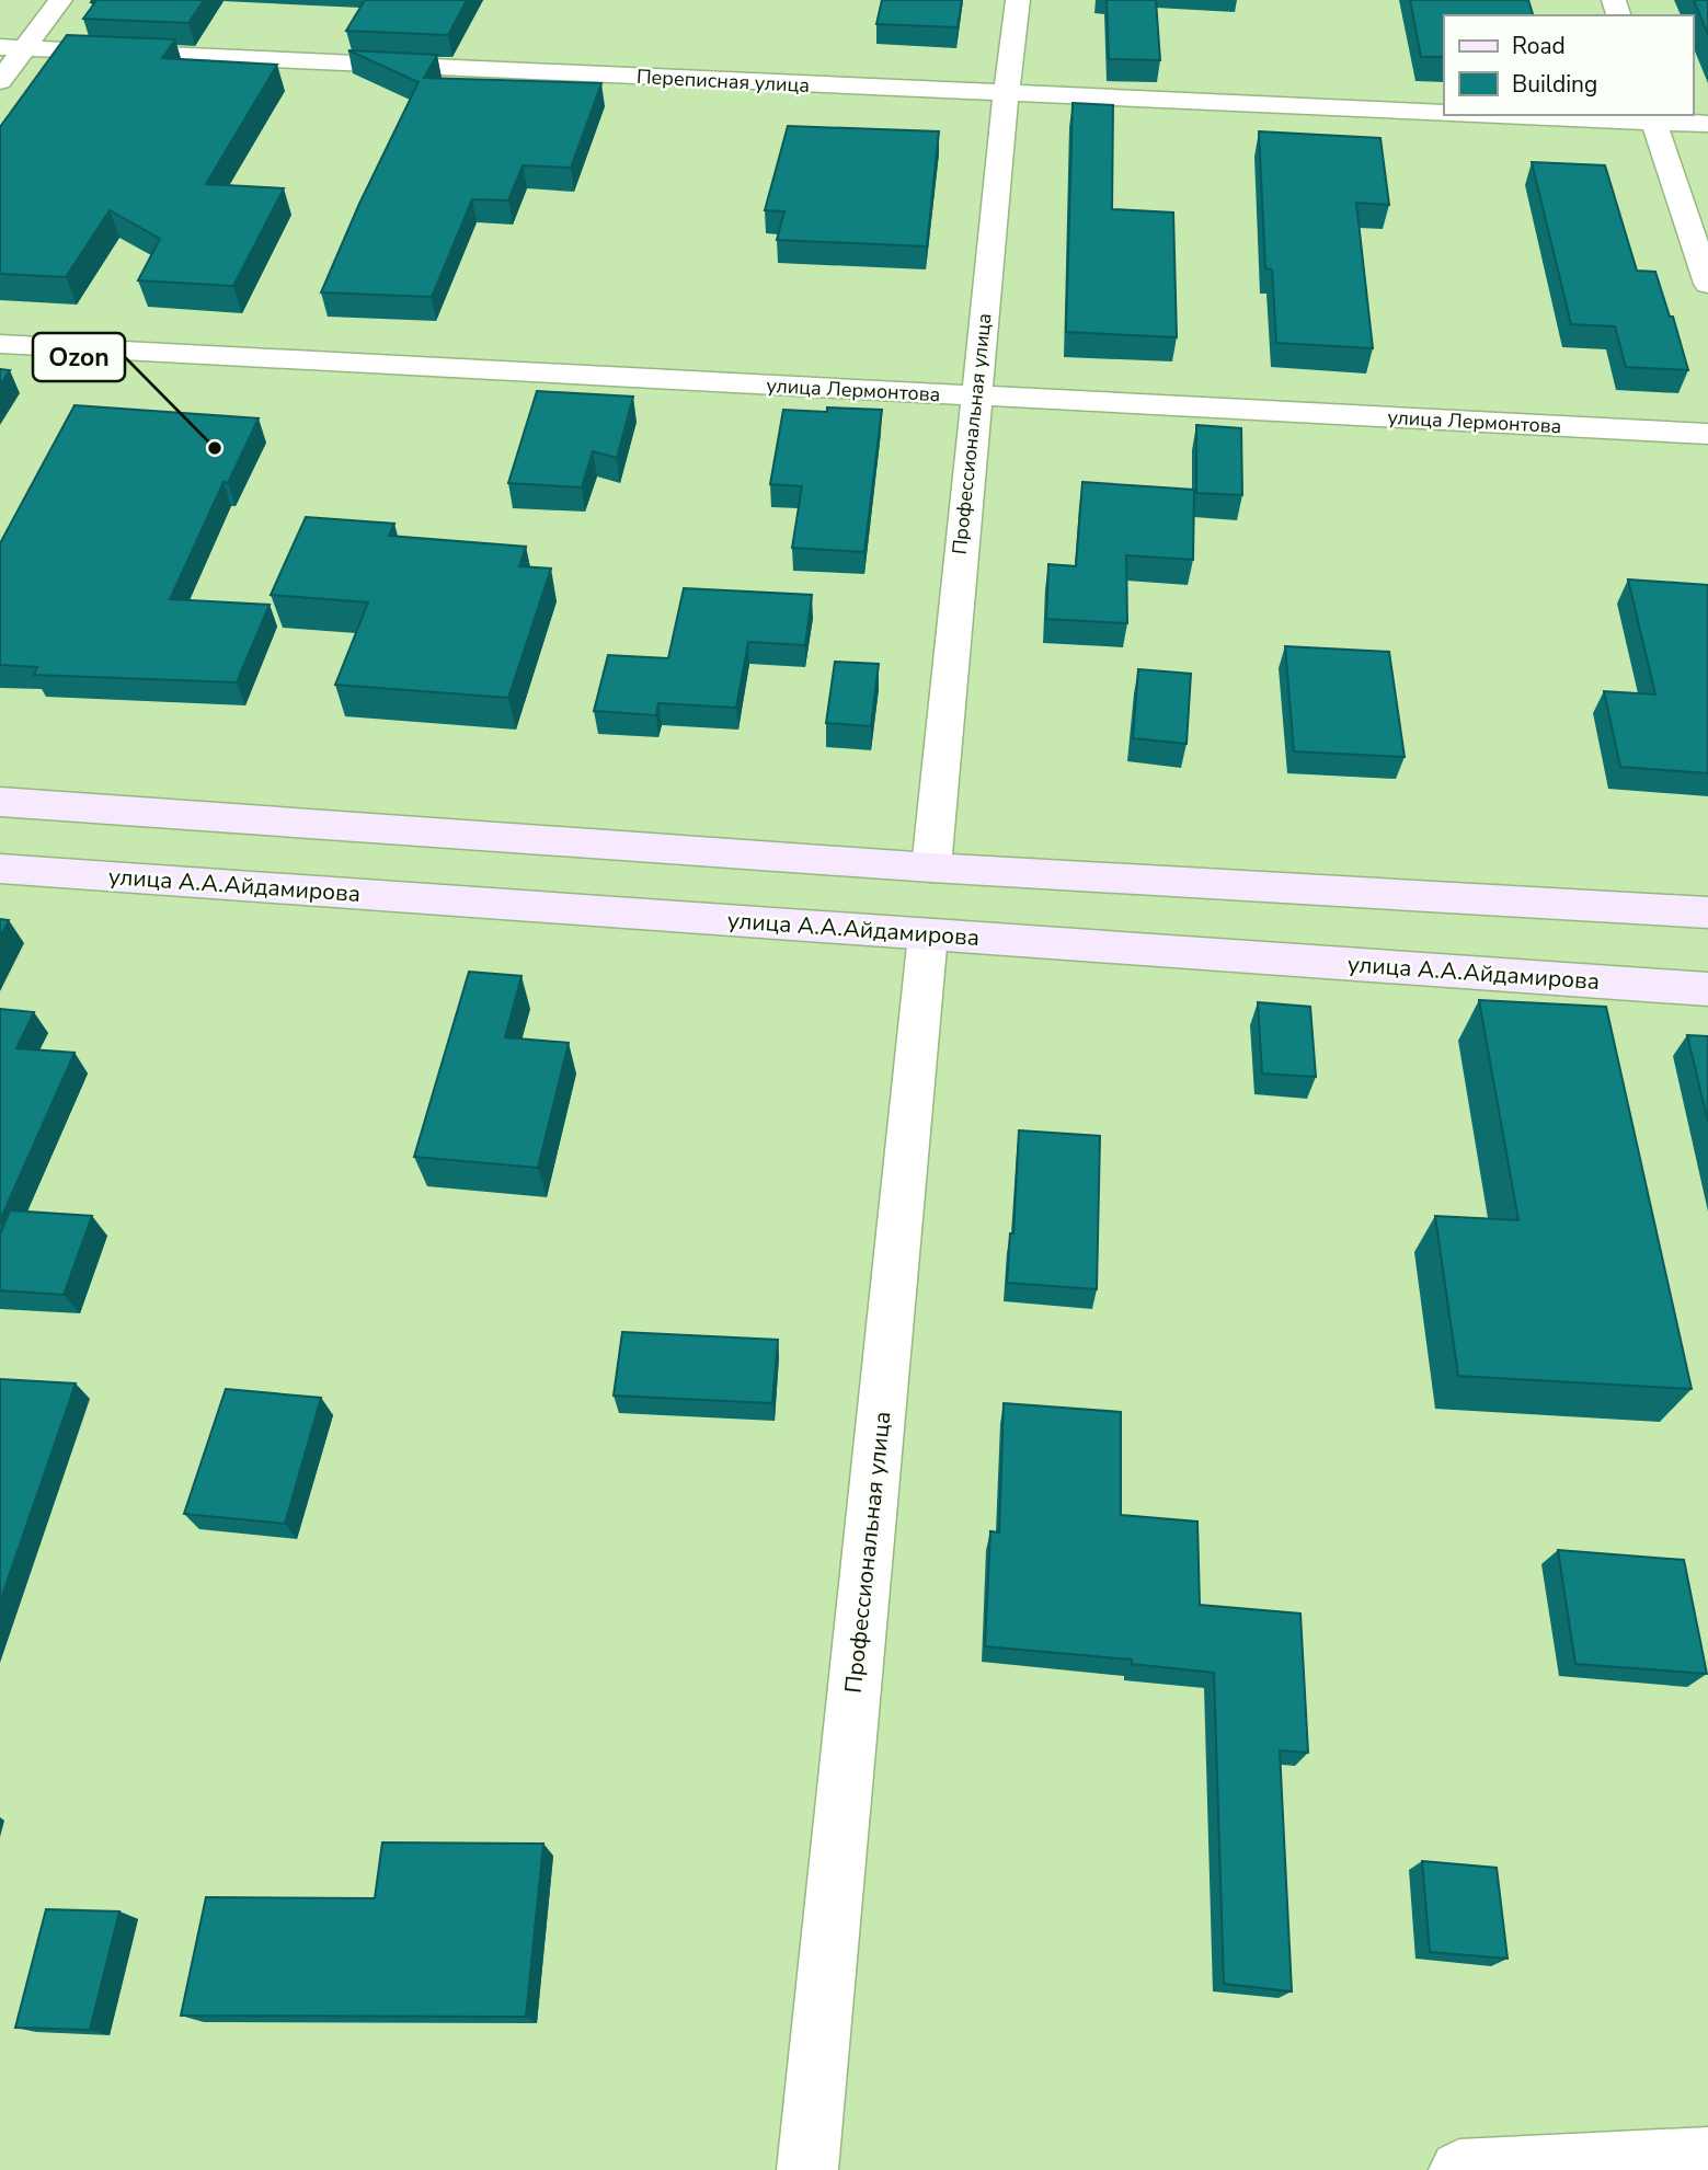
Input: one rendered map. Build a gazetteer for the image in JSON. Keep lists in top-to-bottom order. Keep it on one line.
{"streets":{"main road":["улица А.А.Айдамирова"],"street":["Переписная улица","улица Лермонтова","Профессиональная улица"]},"crossings":[["Переписная улица","Профессиональная улица"],["улица Лермонтова","Профессиональная улица"],["Профессиональная улица","улица А.А.Айдамирова"]],"places":["Ozon"],"legend":["Road","Building"]}
